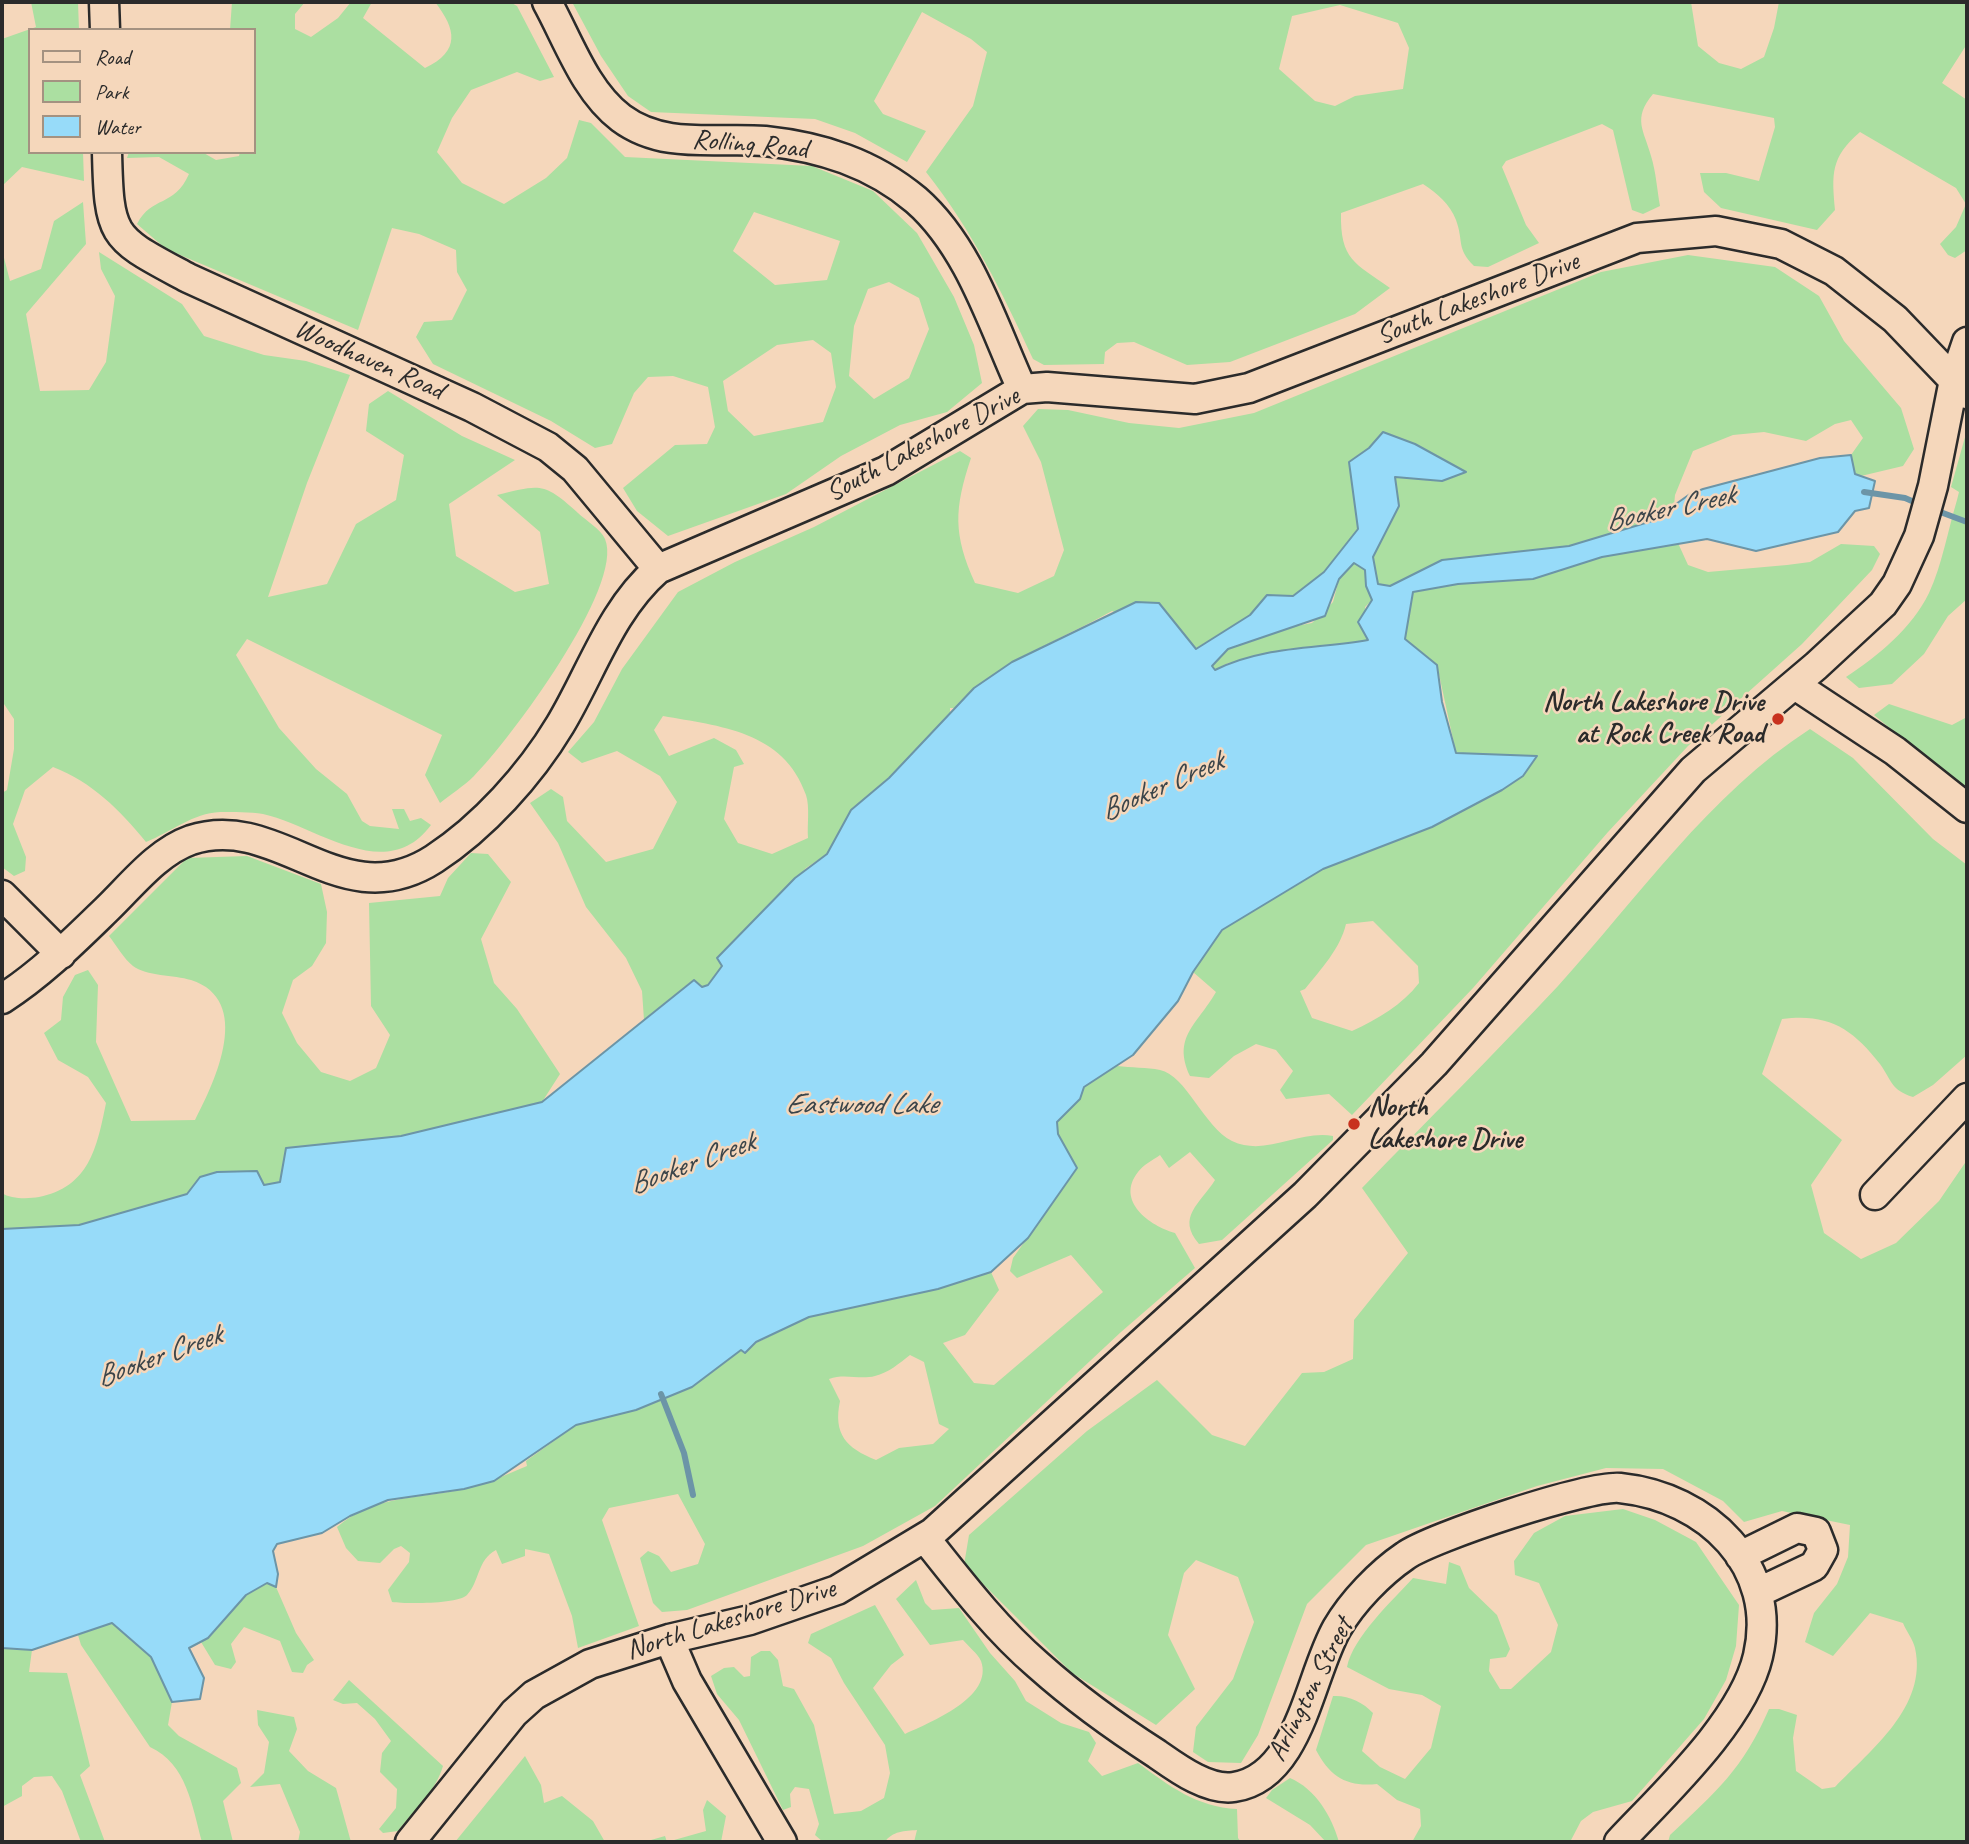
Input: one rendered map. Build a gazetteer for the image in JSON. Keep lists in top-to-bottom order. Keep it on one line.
{"streets":{"street":["Rolling Road","South Lakeshore Drive","Woodhaven Road","North Lakeshore Drive","Arlington Street"]},"crossings":[["Rolling Road","South Lakeshore Drive"],["South Lakeshore Drive","Woodhaven Road"],["South Lakeshore Drive","North Lakeshore Drive"],["North Lakeshore Drive","Arlington Street"]],"water":["Booker Creek","Eastwood Lake"],"places":["North Lakeshore Drive at Rock Creek Road","North Lakeshore Drive"],"legend":["Road","Park","Water"]}
